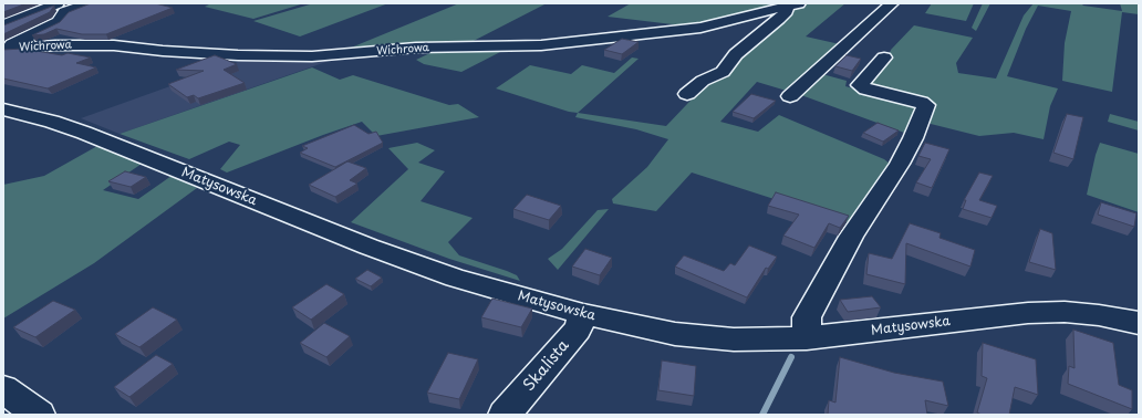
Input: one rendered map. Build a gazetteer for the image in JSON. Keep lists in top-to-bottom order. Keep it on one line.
{"streets":{"street":["Wichrowa","Matysowska","Skalista"]},"crossings":[["Matysowska","Skalista"]]}
